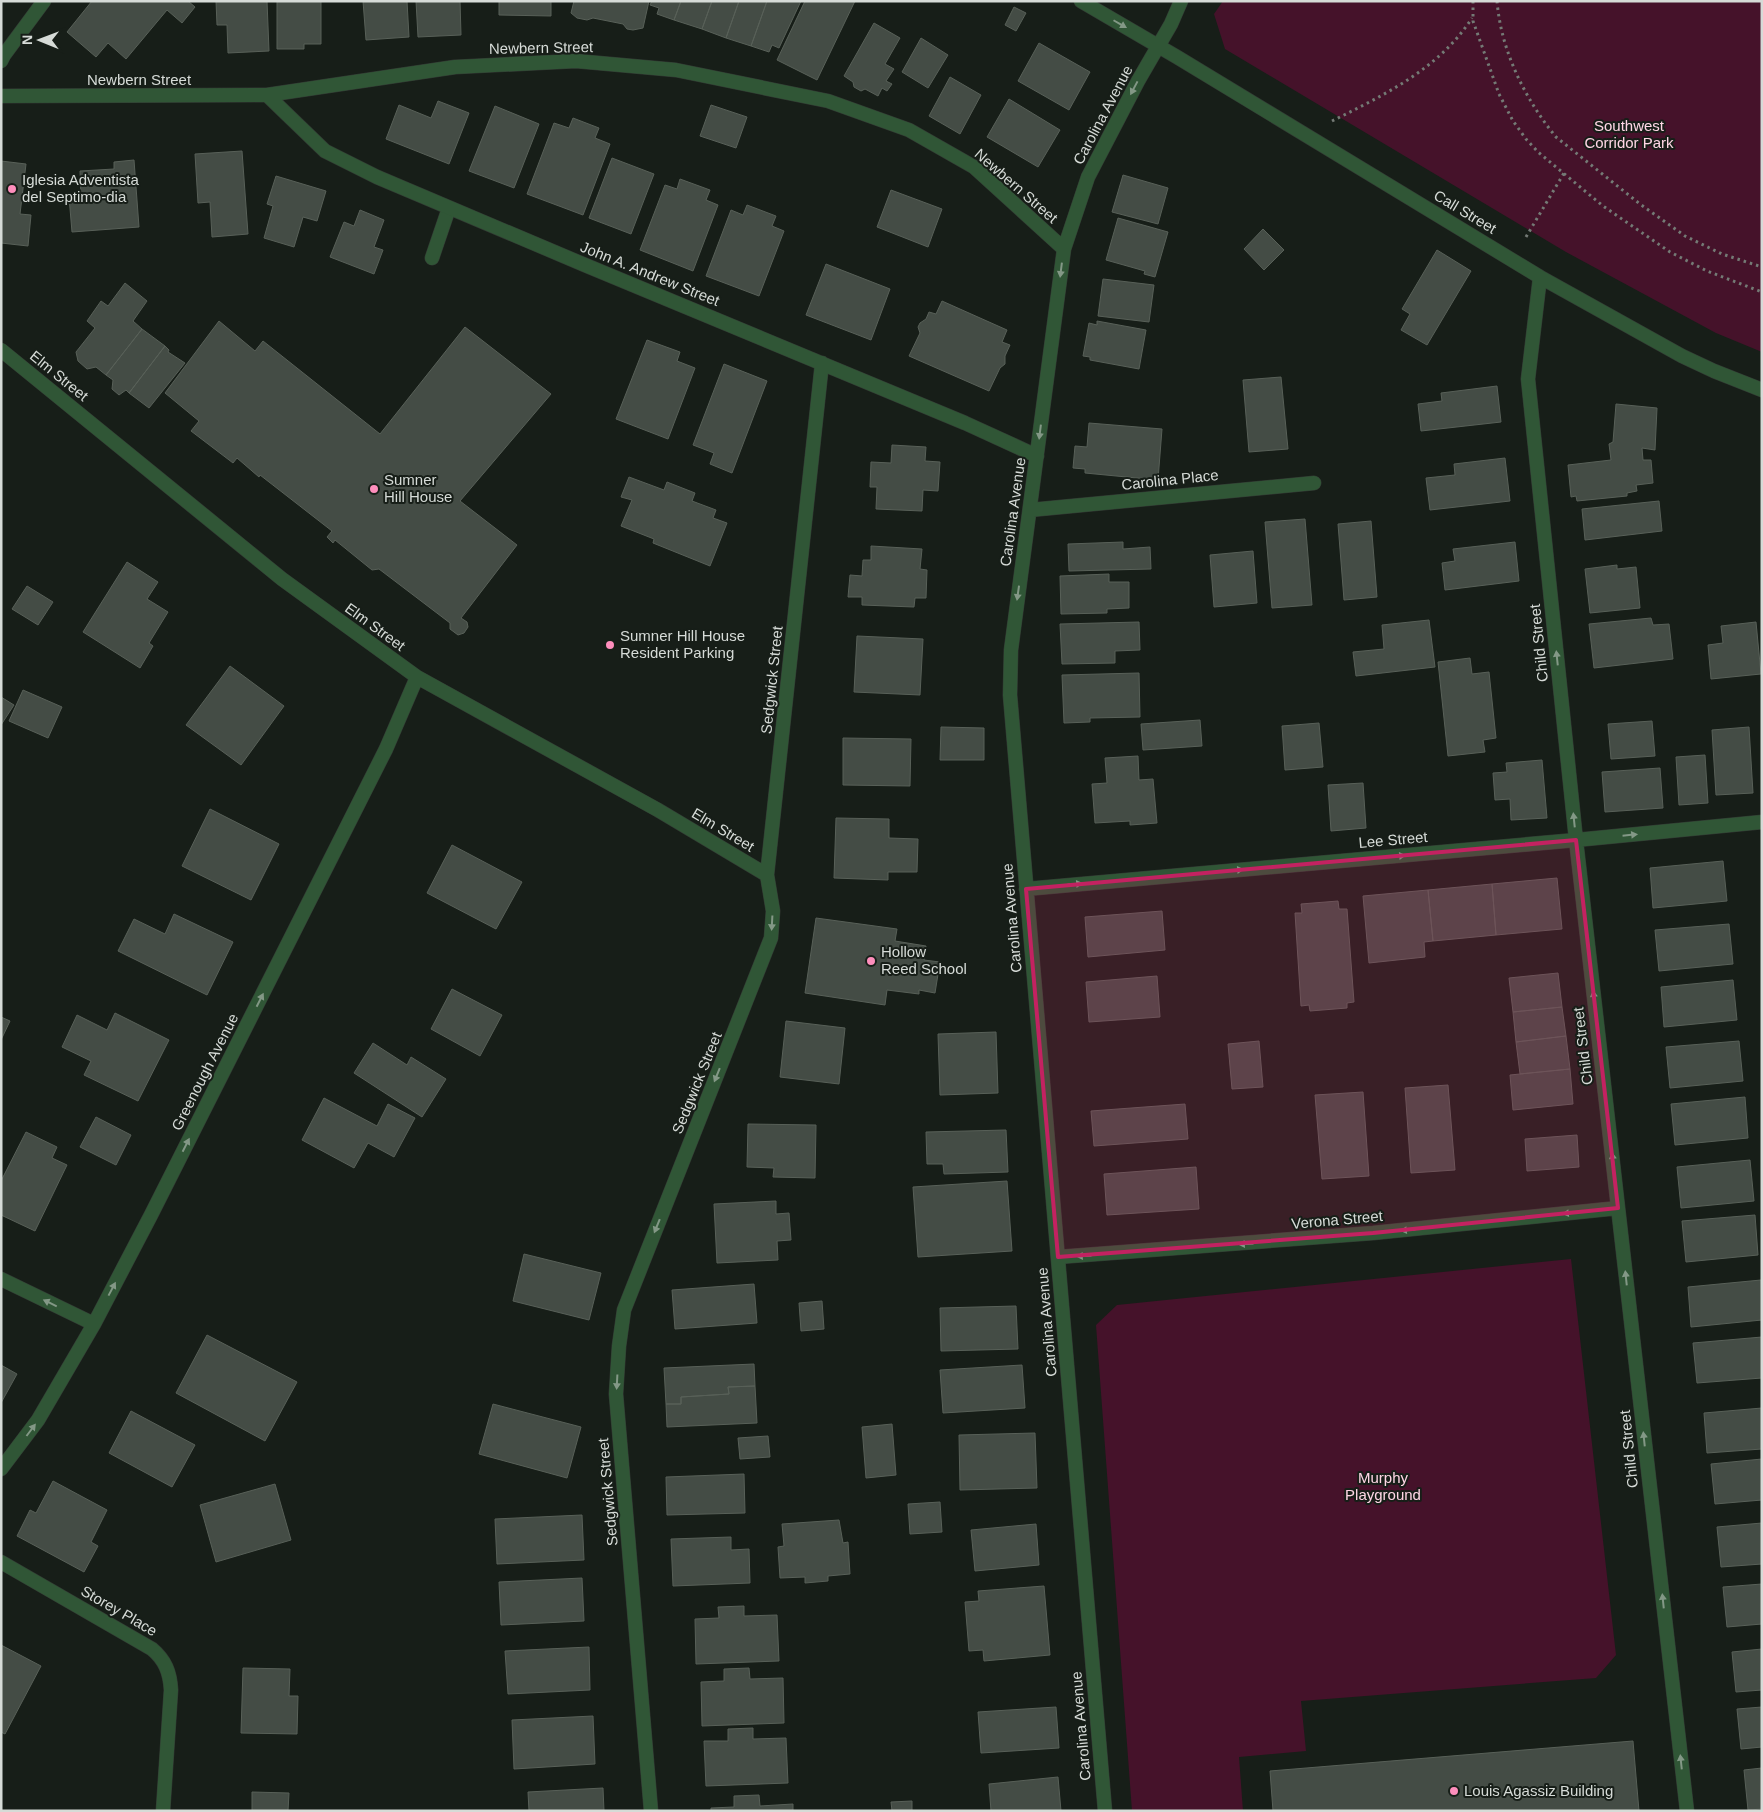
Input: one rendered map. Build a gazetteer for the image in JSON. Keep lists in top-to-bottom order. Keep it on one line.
{"streets":{"street":["Newbern Street","Carolina Avenue","Call Street","John A. Andrew Street","Elm Street","Carolina Place","Child Street","Sedgwick Street","Lee Street","Greenough Avenue","Verona Street","Storey Place"]},"crossings":[["Newbern Street","Carolina Avenue"],["Newbern Street","John A. Andrew Street"],["Carolina Avenue","Call Street"],["Carolina Avenue","John A. Andrew Street"],["Carolina Avenue","Carolina Place"],["Carolina Avenue","Lee Street"],["Carolina Avenue","Verona Street"],["Call Street","Child Street"],["John A. Andrew Street","Sedgwick Street"],["Elm Street","Sedgwick Street"],["Elm Street","Greenough Avenue"],["Child Street","Lee Street"],["Child Street","Verona Street"]],"one_way":["Carolina Avenue","Child Street","Sedgwick Street","Lee Street","Greenough Avenue","Verona Street"],"parks":["Southwest Corridor Park","Murphy Playground"],"places":["Iglesia Adventista del Septimo-dia","Sumner Hill House","Sumner Hill House Resident Parking","Hollow Reed School","Louis Agassiz Building"],"north":"left"}
